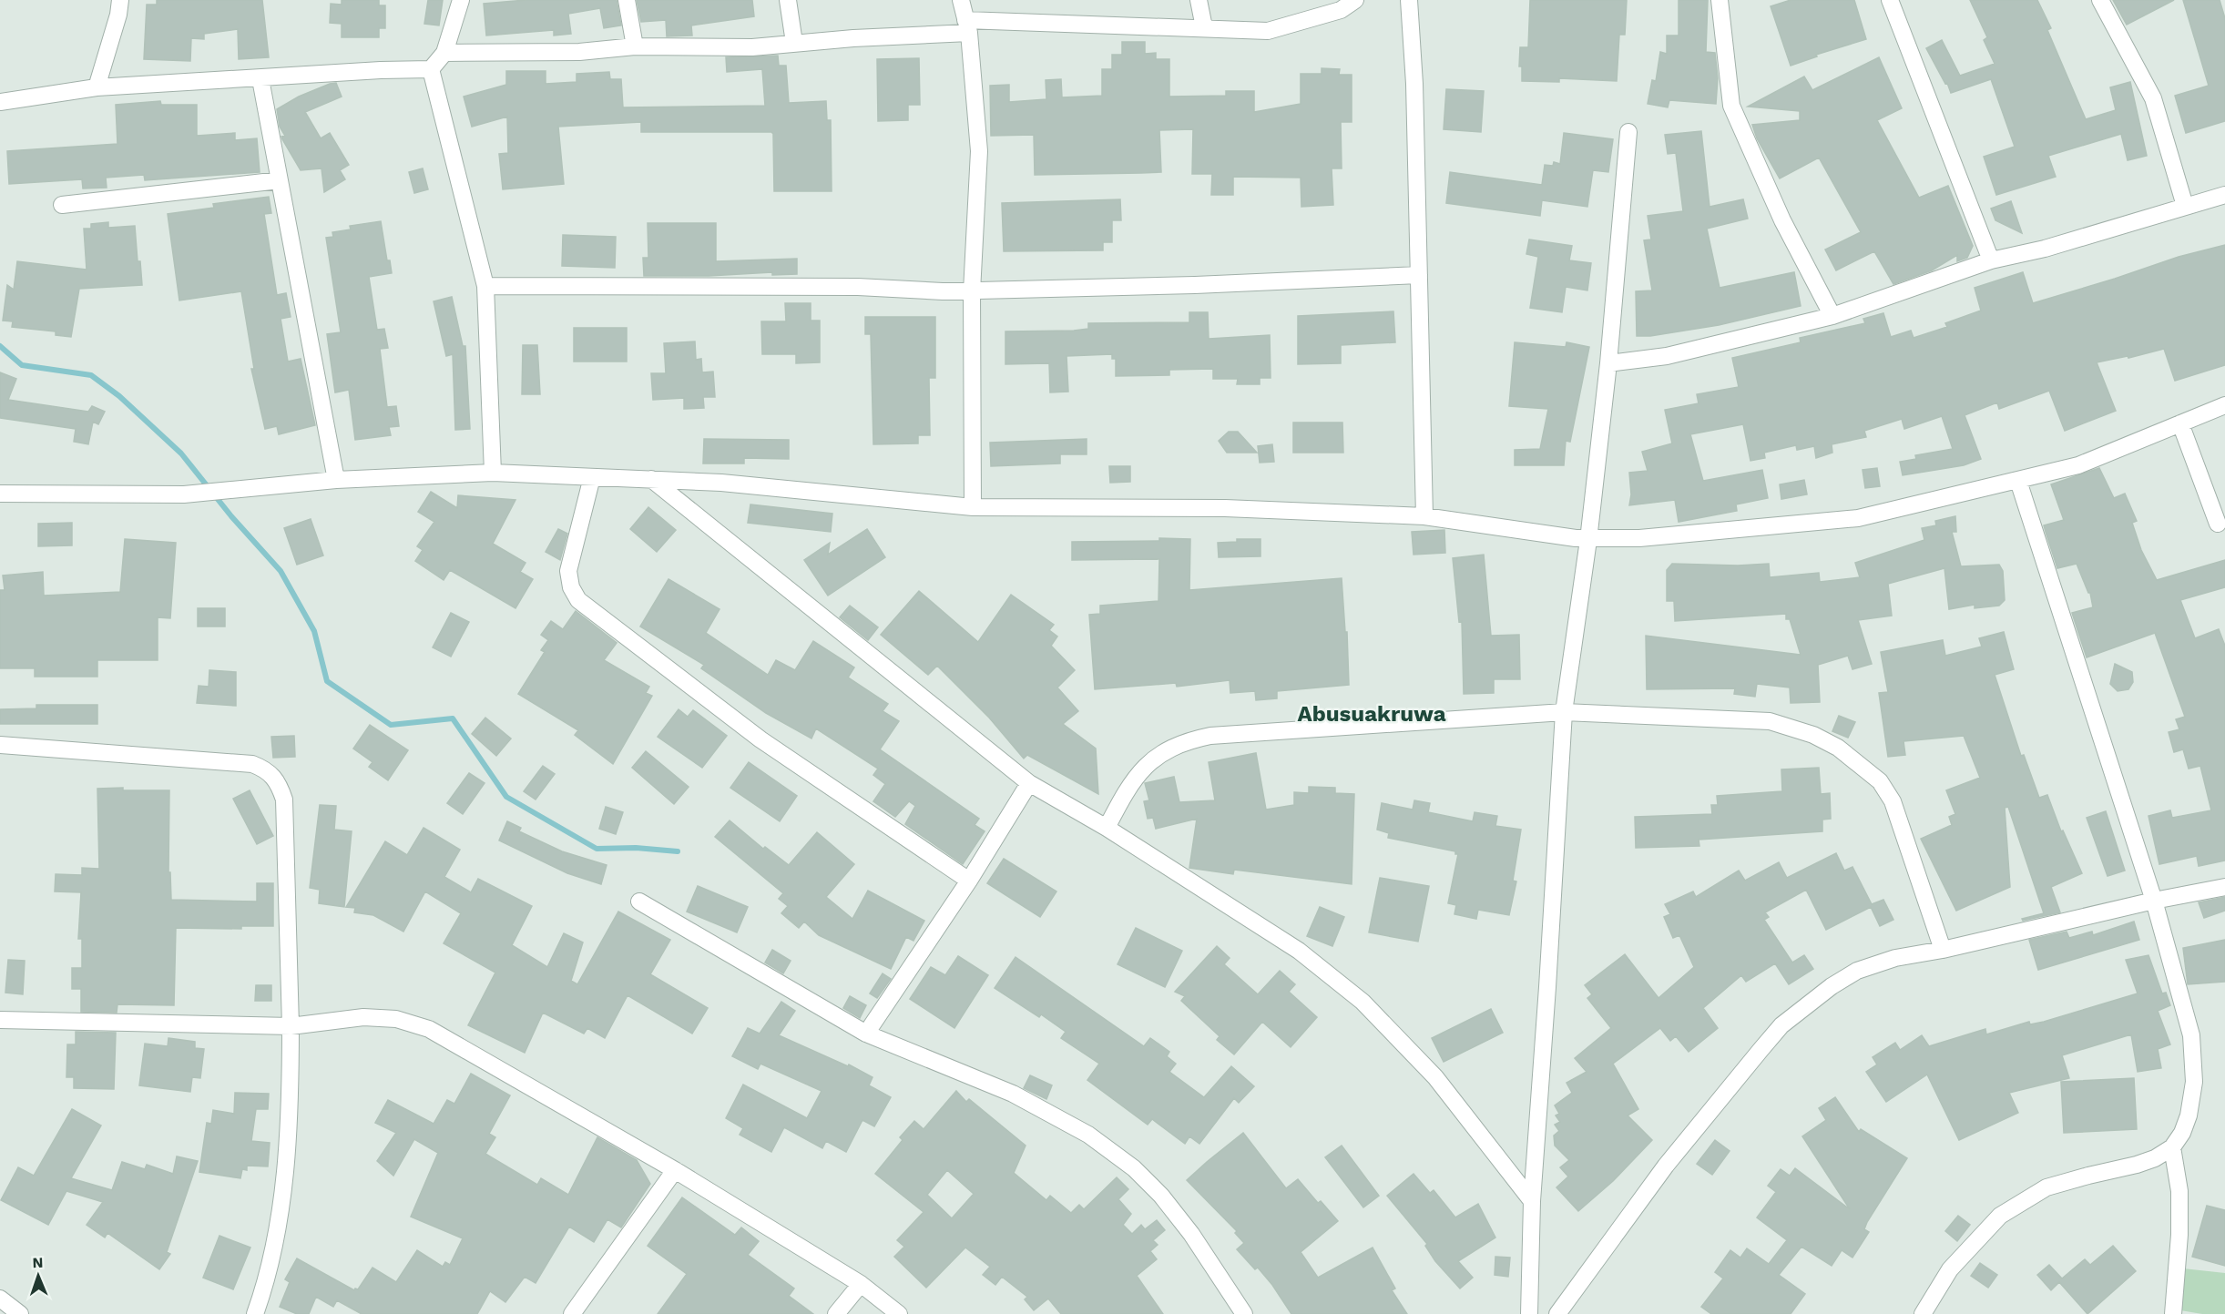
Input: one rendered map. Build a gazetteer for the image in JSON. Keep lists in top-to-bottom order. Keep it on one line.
{"districts":["Abusuakruwa"],"north":"top"}
